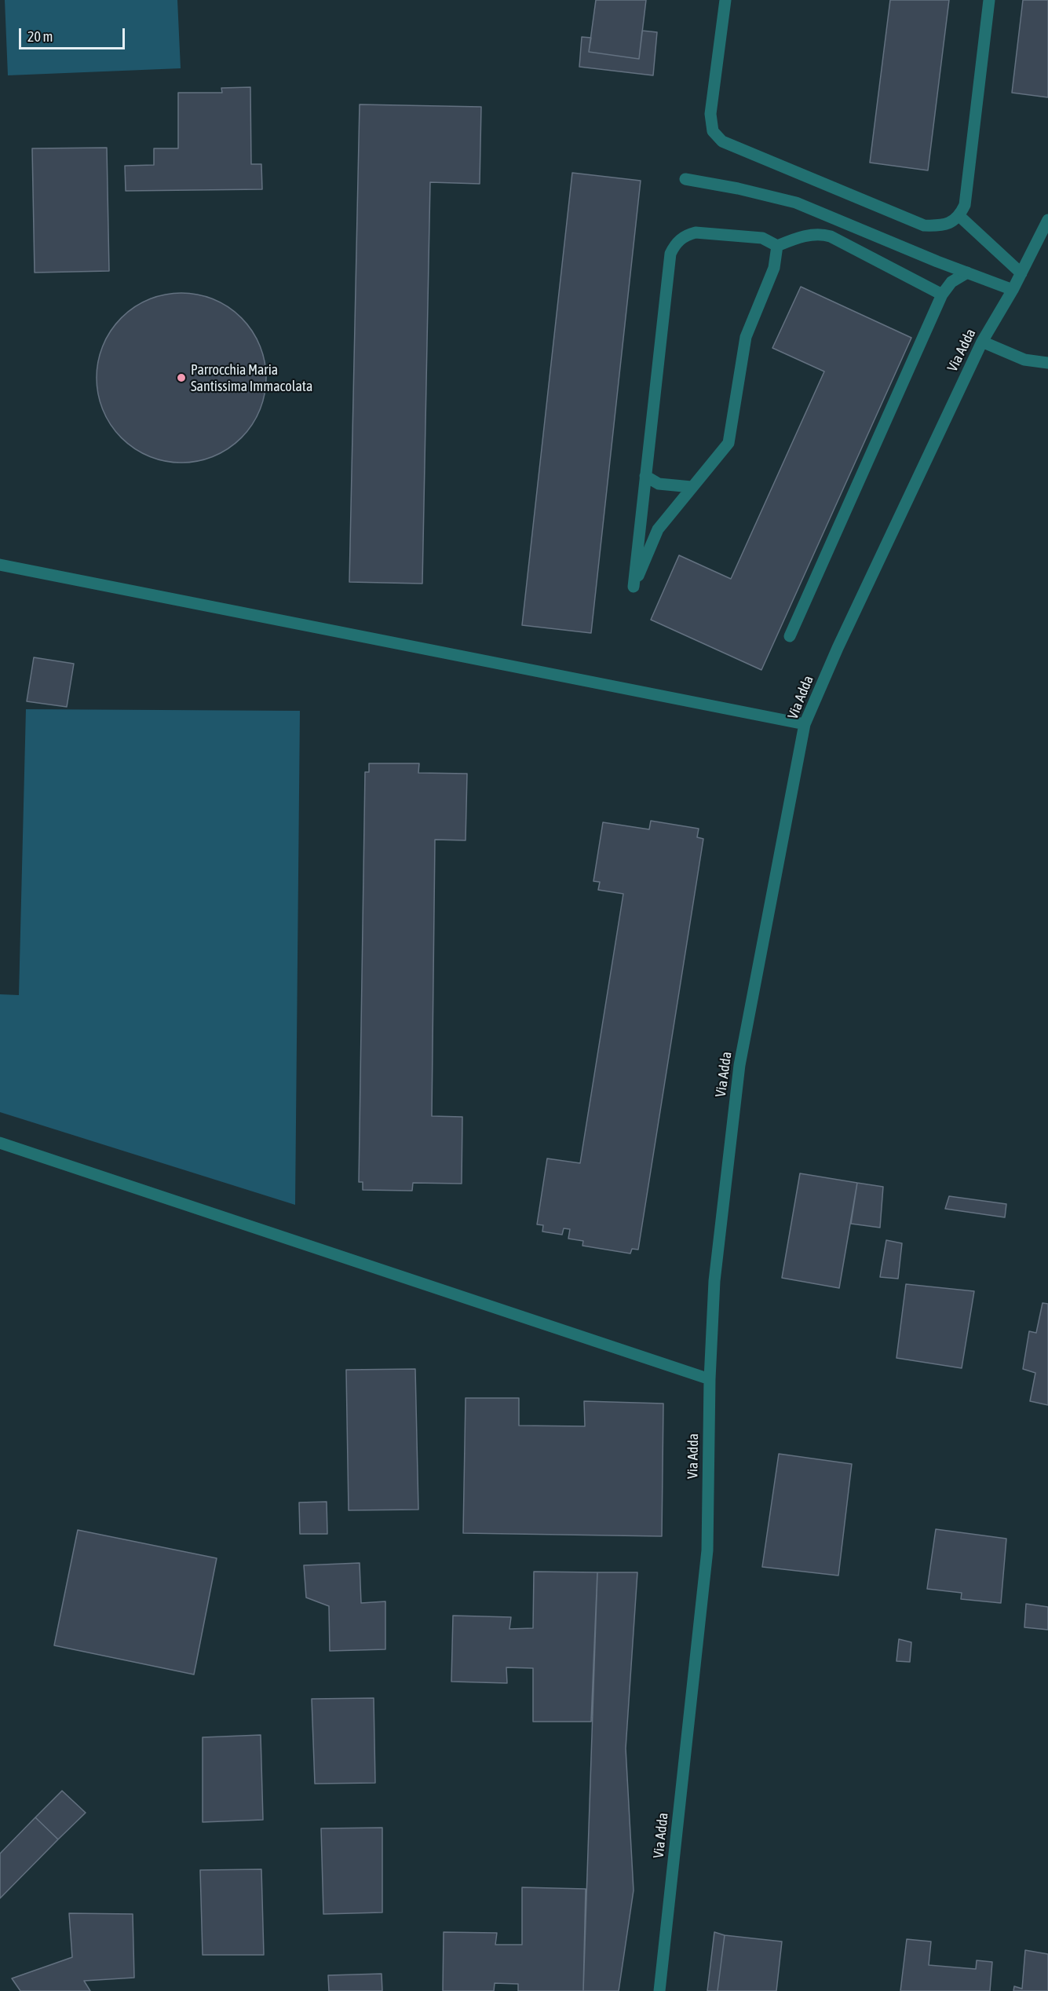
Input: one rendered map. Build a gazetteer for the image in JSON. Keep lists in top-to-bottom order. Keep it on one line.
{"streets":{"street":["Via Adda"]},"places":["Parrocchia Maria Santissima Immacolata"],"scale_bar":"20 m"}
